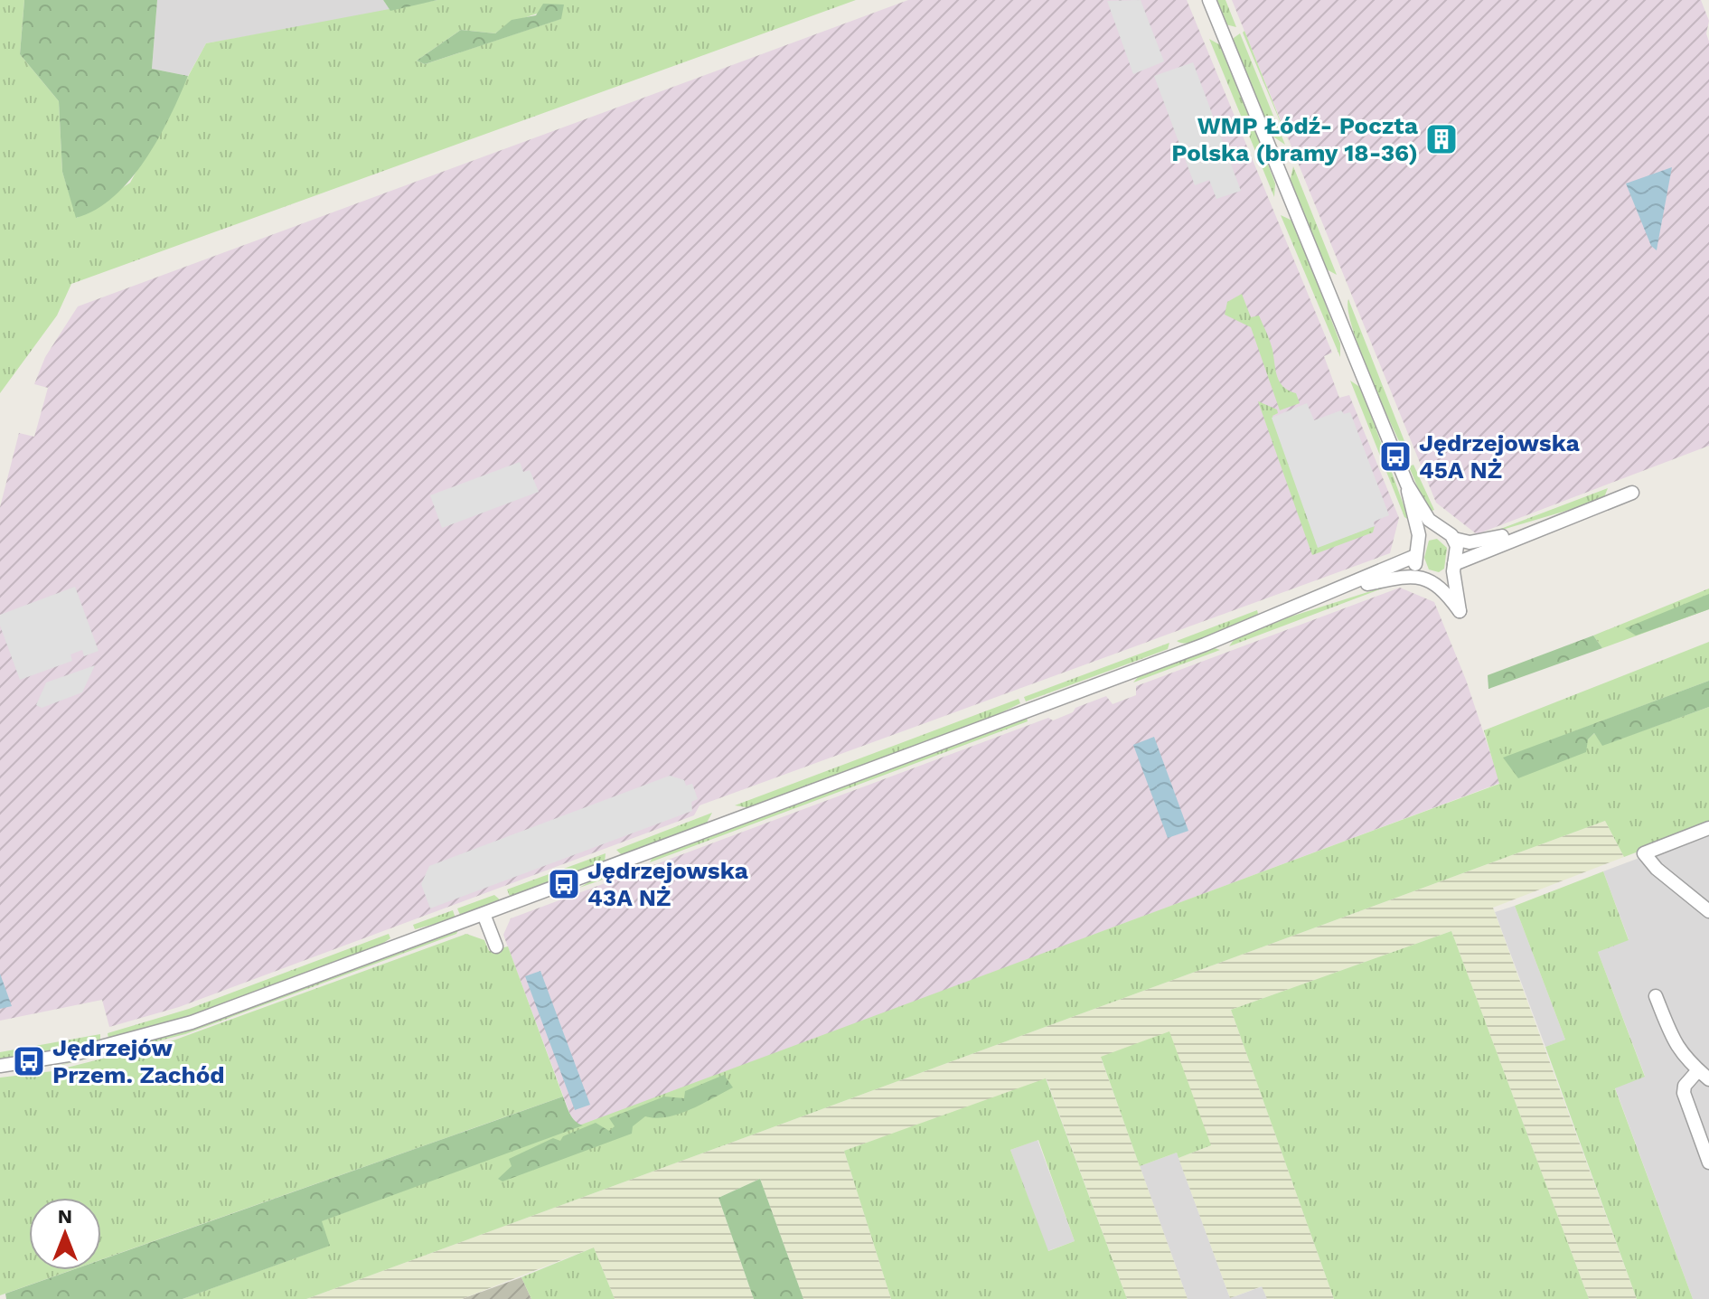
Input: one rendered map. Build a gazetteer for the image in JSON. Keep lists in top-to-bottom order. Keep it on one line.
{"places":{"building":["WMP Łódź- Poczta Polska (bramy 18-36)"],"bus stop":["Jędrzejowska 45A NŻ","Jędrzejowska 43A NŻ","Jędrzejów Przem. Zachód"]},"north":"top"}
